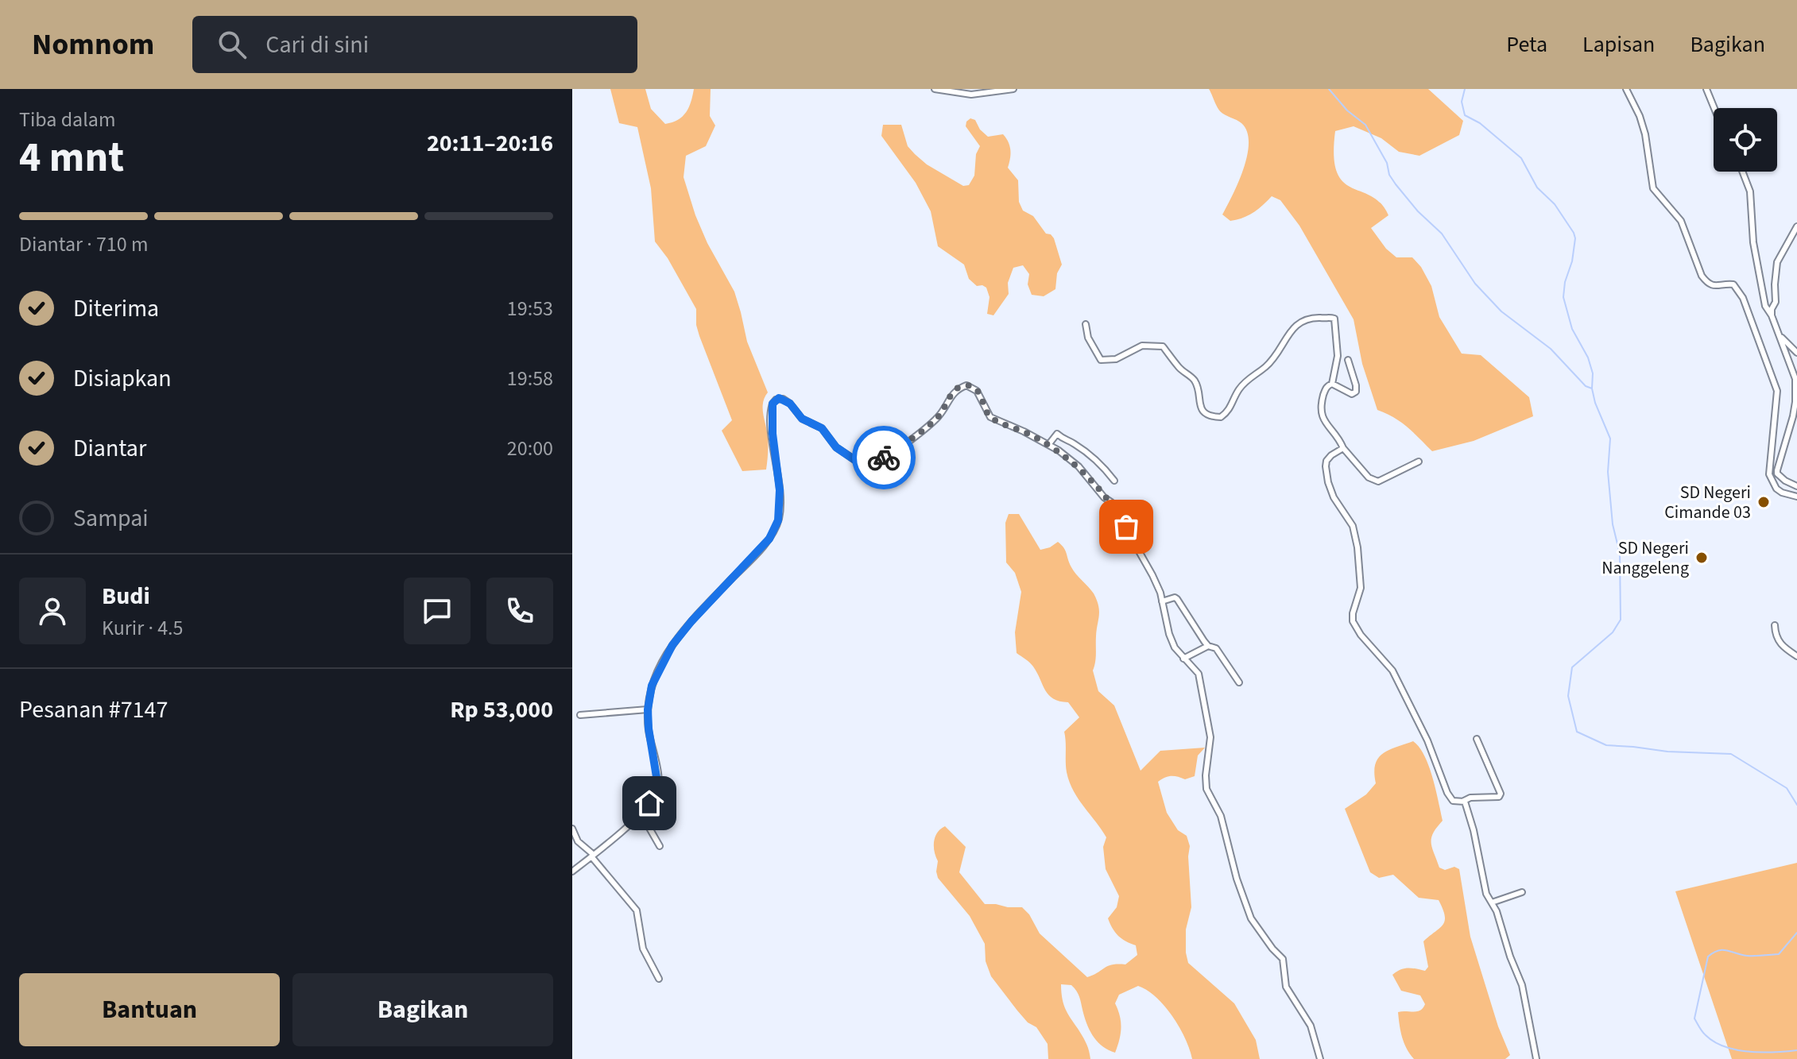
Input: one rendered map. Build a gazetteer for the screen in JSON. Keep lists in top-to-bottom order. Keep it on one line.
{"places":["SD Negeri Cimande 03","SD Negeri Nanggeleng"],"page":{"header":"Nomnom","search":"Cari di sini","nav":["Peta","Lapisan","Bagikan"],"heading":["4 mnt","Tiba dalam","20:11–20:16"],"panel":["Budi","Kurir · 4.5","Pesanan #7147","Rp 53,000"],"bar":"Diantar · 710 m","list":[["Diterima","19:53"],["Disiapkan","19:58"],["Diantar","20:00"],"Sampai"],"buttons":["Bantuan","Bagikan"]}}
